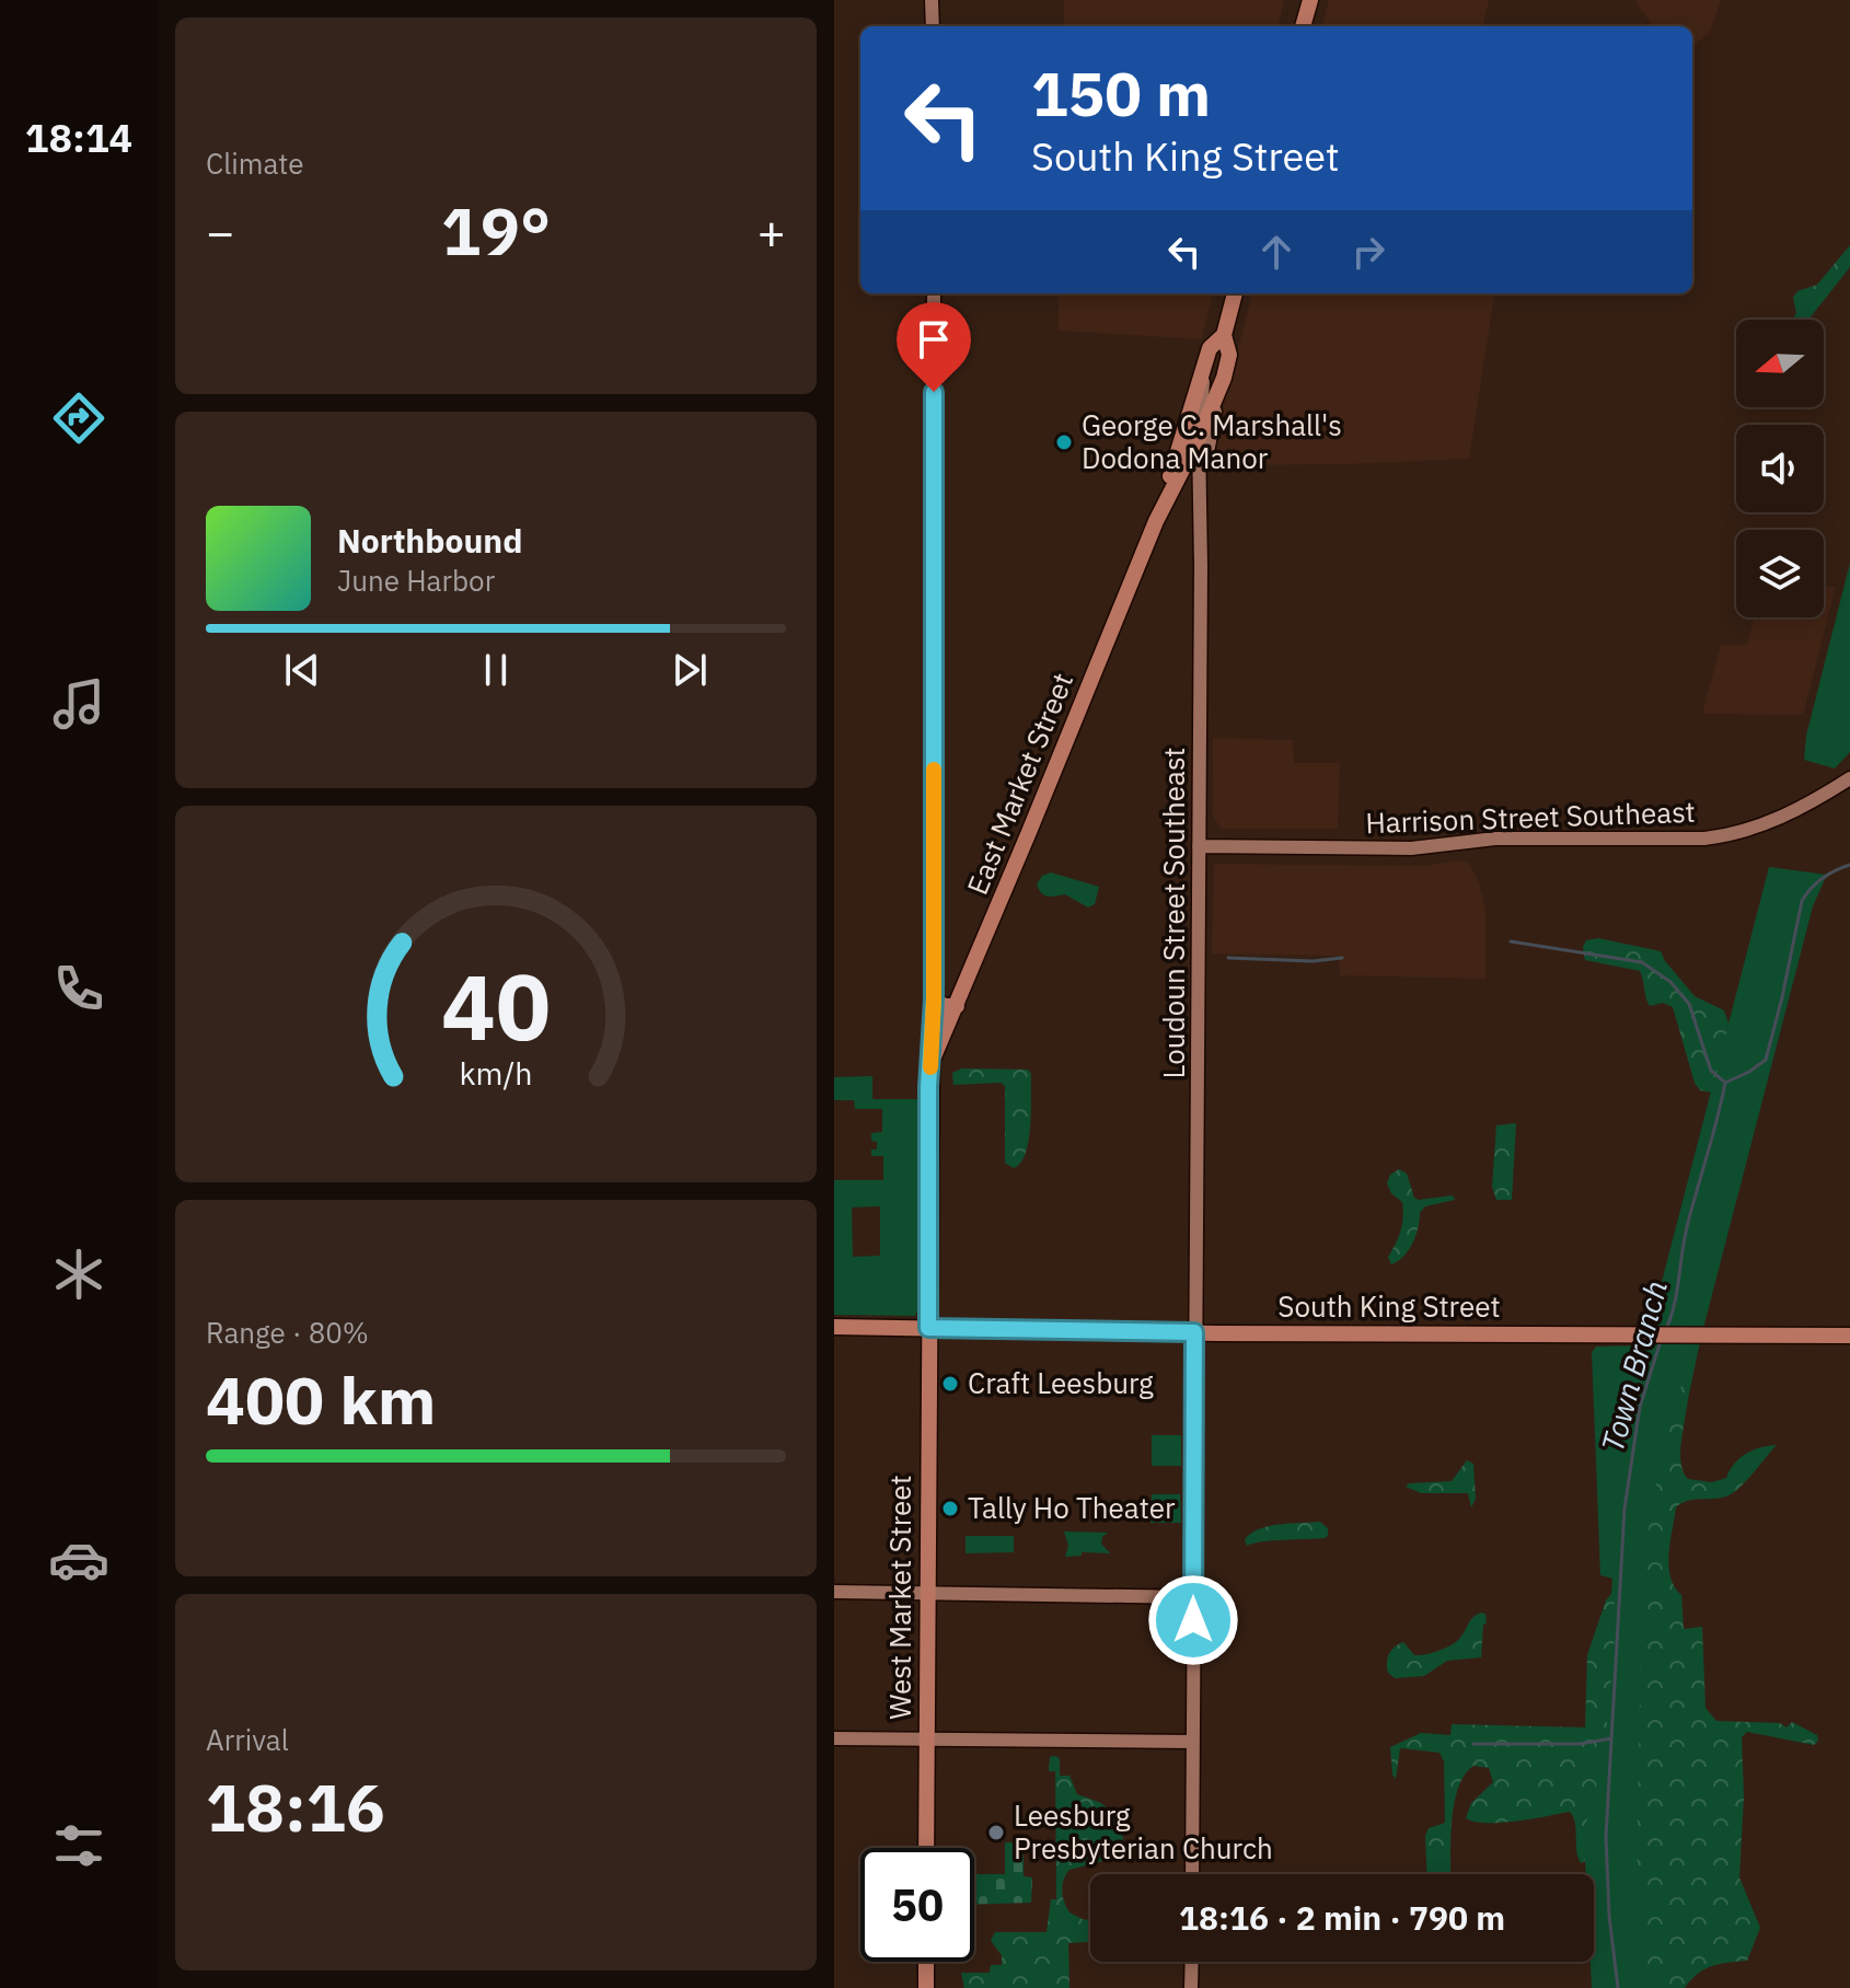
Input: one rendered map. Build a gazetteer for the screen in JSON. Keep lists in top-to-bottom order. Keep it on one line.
{"streets":{"main road":["East Market Street","South King Street","West Market Street"],"street":["Harrison Street Southeast","Loudoun Street Southeast"]},"crossings":[["East Market Street","Loudoun Street Southeast"],["East Market Street","South King Street"],["East Market Street","West Market Street"],["Harrison Street Southeast","Loudoun Street Southeast"],["Loudoun Street Southeast","South King Street"],["South King Street","West Market Street"]],"water":["Town Branch"],"places":["George C. Marshall's Dodona Manor","Craft Leesburg","Tally Ho Theater","Leesburg Presbyterian Church"],"north":"left","page":{"tabs":"18:14","tile":["Climate",["Range · 80%","400 km"],["Arrival","18:16"]],"turn":["150 m","South King Street"],"heat":["−","19°","+"],"song":["Northbound","June Harbor"],"limit":"50","trip":"18:16 · 2 min · 790 m","gauge":["40","km/h"]}}
